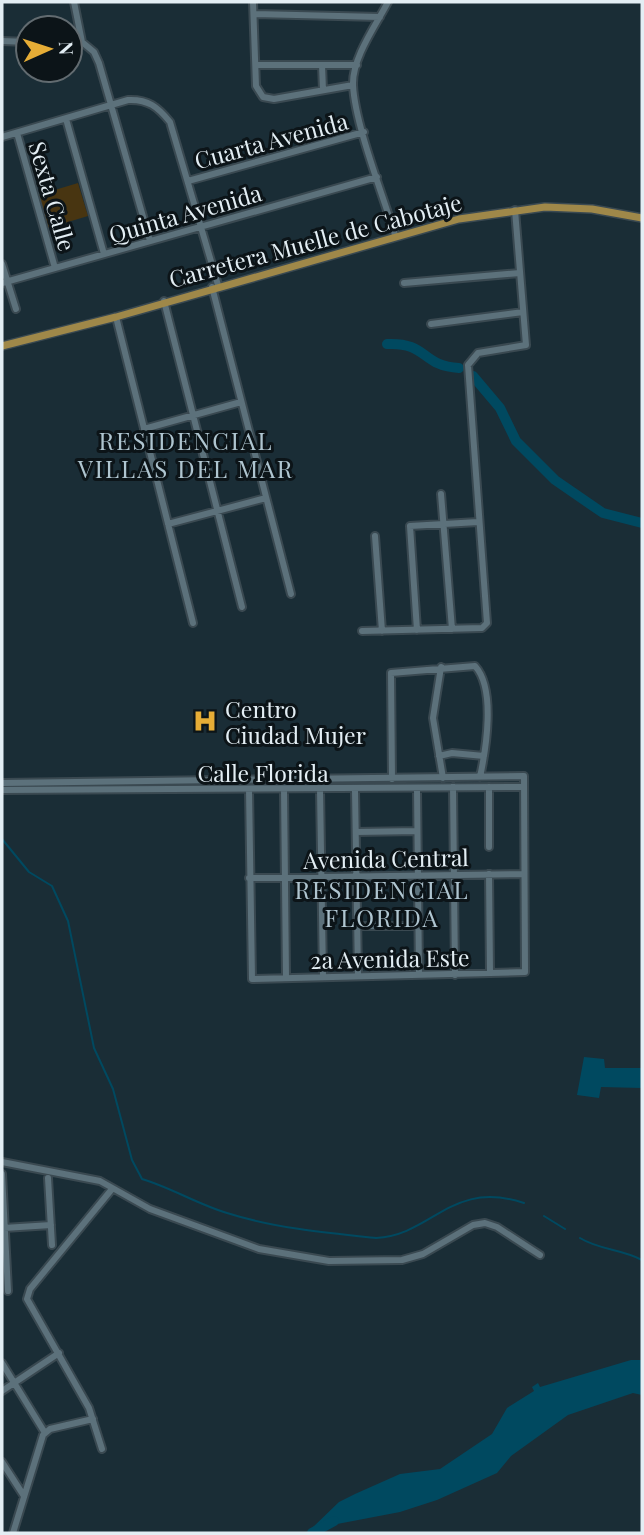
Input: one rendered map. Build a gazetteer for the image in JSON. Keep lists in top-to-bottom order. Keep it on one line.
{"streets":{"main road":["Carretera Muelle de Cabotaje"],"street":["Cuarta Avenida","Sexta Calle","Quinta Avenida","Calle Florida","Avenida Central","2a Avenida Este"]},"crossings":[["Sexta Calle","Quinta Avenida"],["Avenida Central","2a Avenida Este"]],"districts":["RESIDENCIAL VILLAS DEL MAR","RESIDENCIAL FLORIDA"],"places":{"hospital":["Centro Ciudad Mujer"]},"north":"right"}
